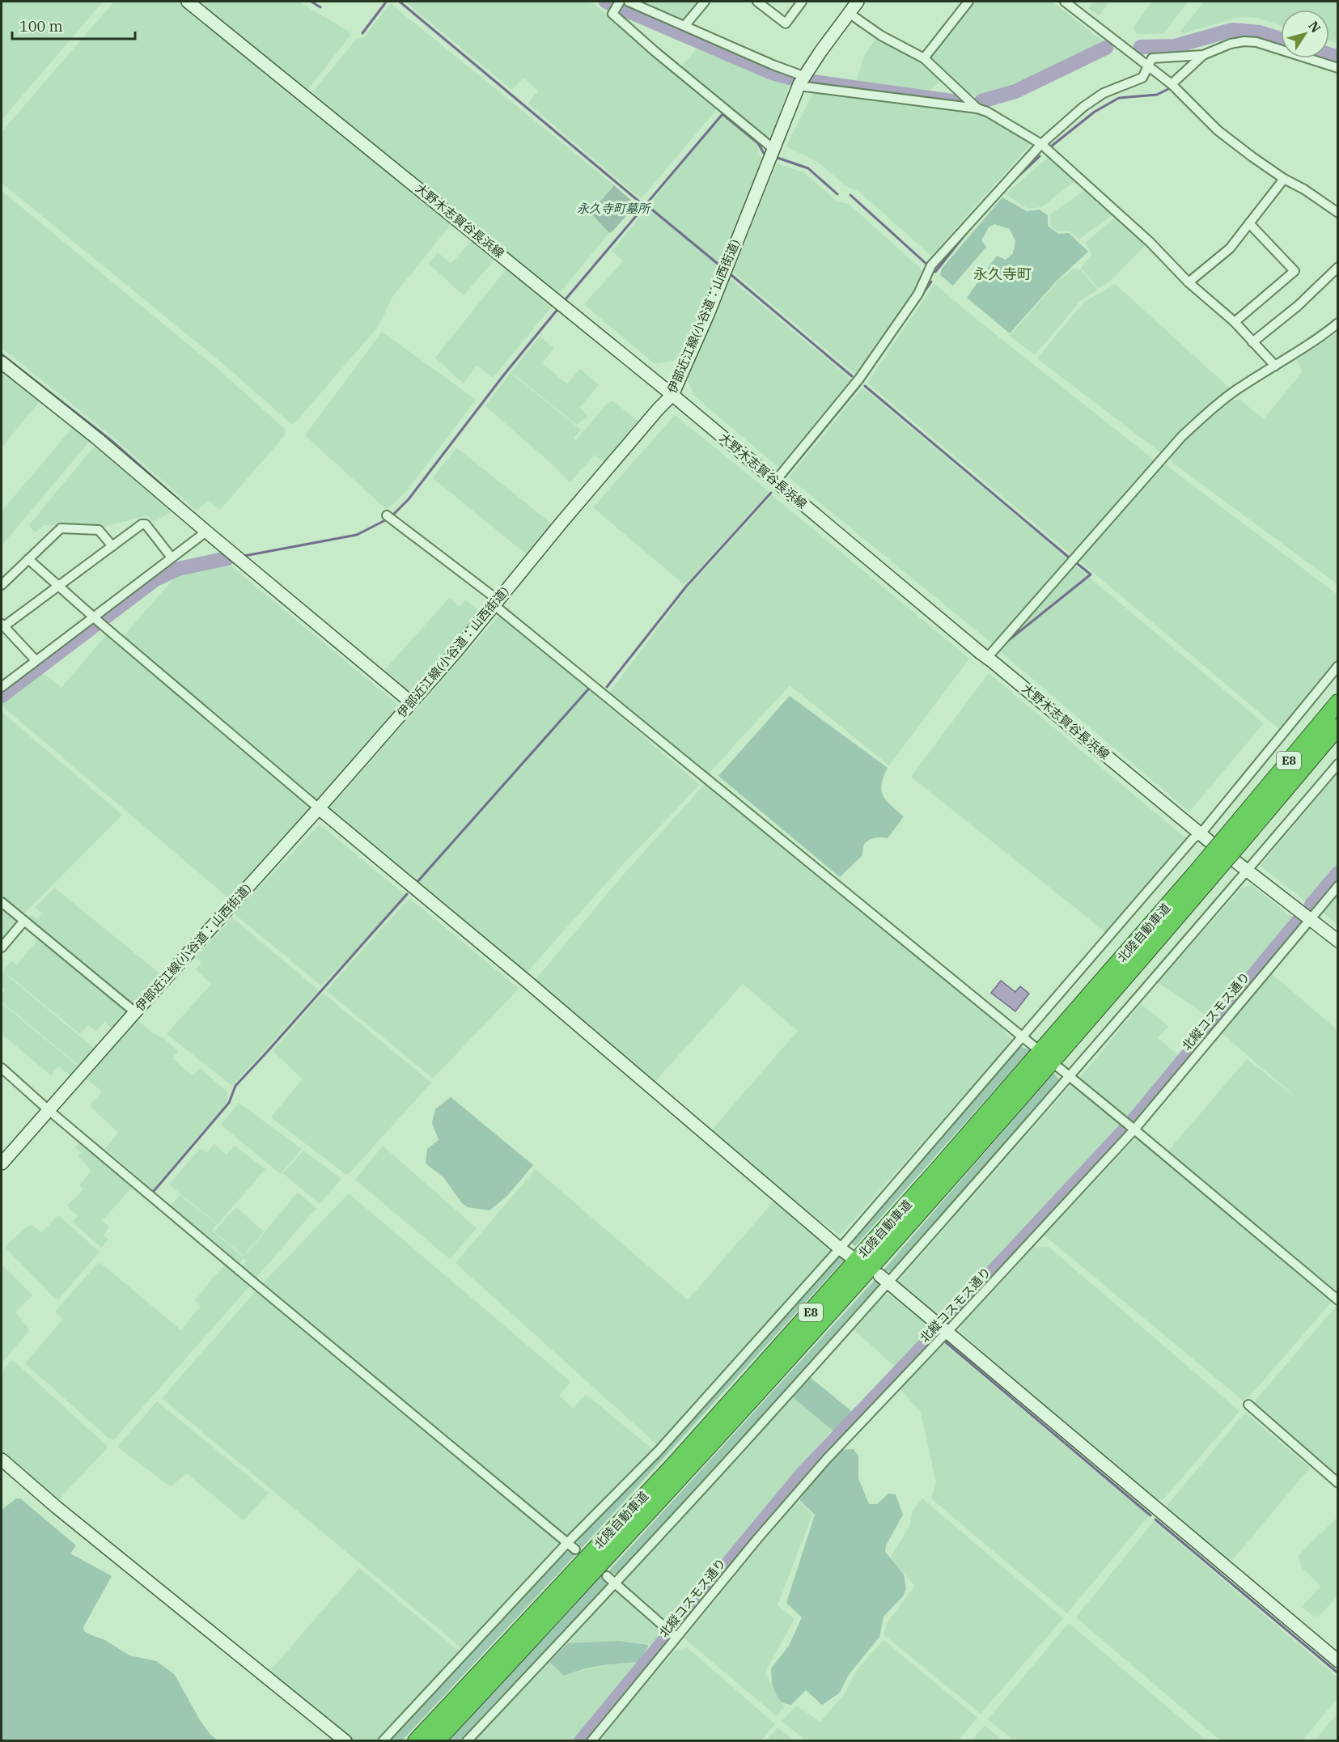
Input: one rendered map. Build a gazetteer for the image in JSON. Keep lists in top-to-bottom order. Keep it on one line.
{"streets":{"highway":["E8","北陸自動車道"],"main road":["大野木志賀谷長浜線","伊部近江線(小谷道：山西街道)"],"street":["北縦コスモス通り"]},"crossings":[["大野木志賀谷長浜線","伊部近江線(小谷道：山西街道)"],["大野木志賀谷長浜線","北縦コスモス通り"]],"districts":["永久寺町"],"parks":["永久寺町墓所"],"scale_bar":"100 m","north":"top right"}
